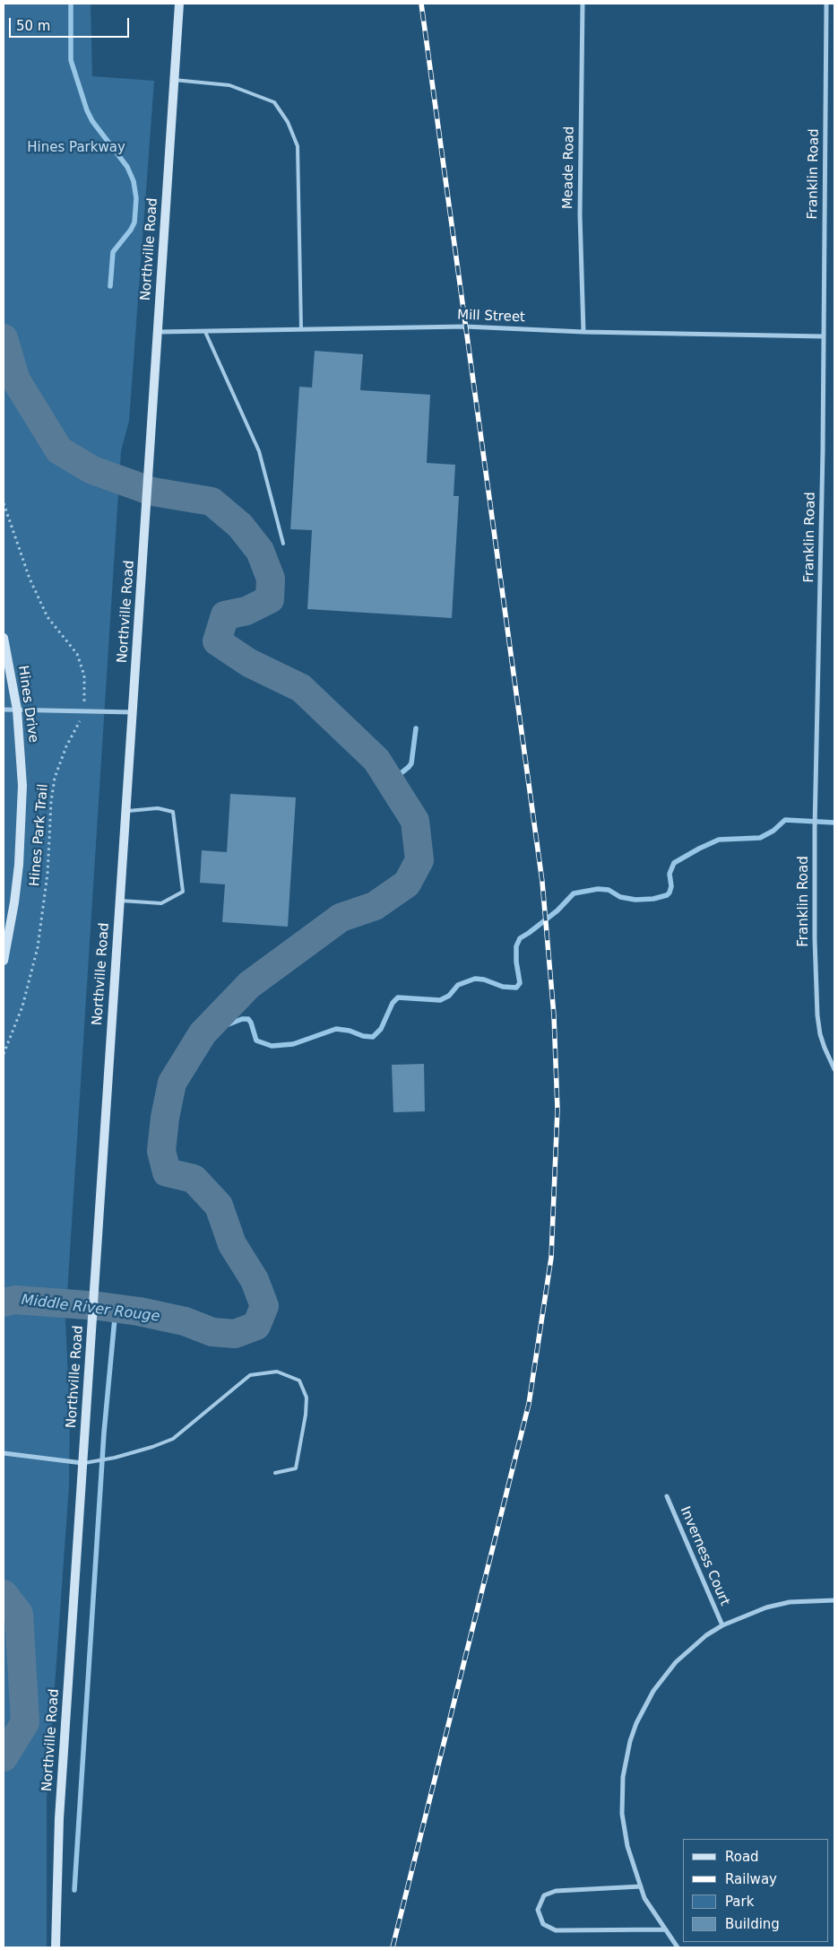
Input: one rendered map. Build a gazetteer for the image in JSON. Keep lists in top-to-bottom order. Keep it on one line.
{"streets":{"street":["Meade Road","Franklin Road","Northville Road","Mill Street","Hines Drive","Inverness Court"],"path":["Hines Park Trail"]},"crossings":[["Meade Road","Mill Street"],["Franklin Road","Mill Street"],["Northville Road","Mill Street"]],"water":["Middle River Rouge"],"parks":["Hines Parkway"],"legend":["Road","Railway","Park","Building"],"scale_bar":"50 m"}
